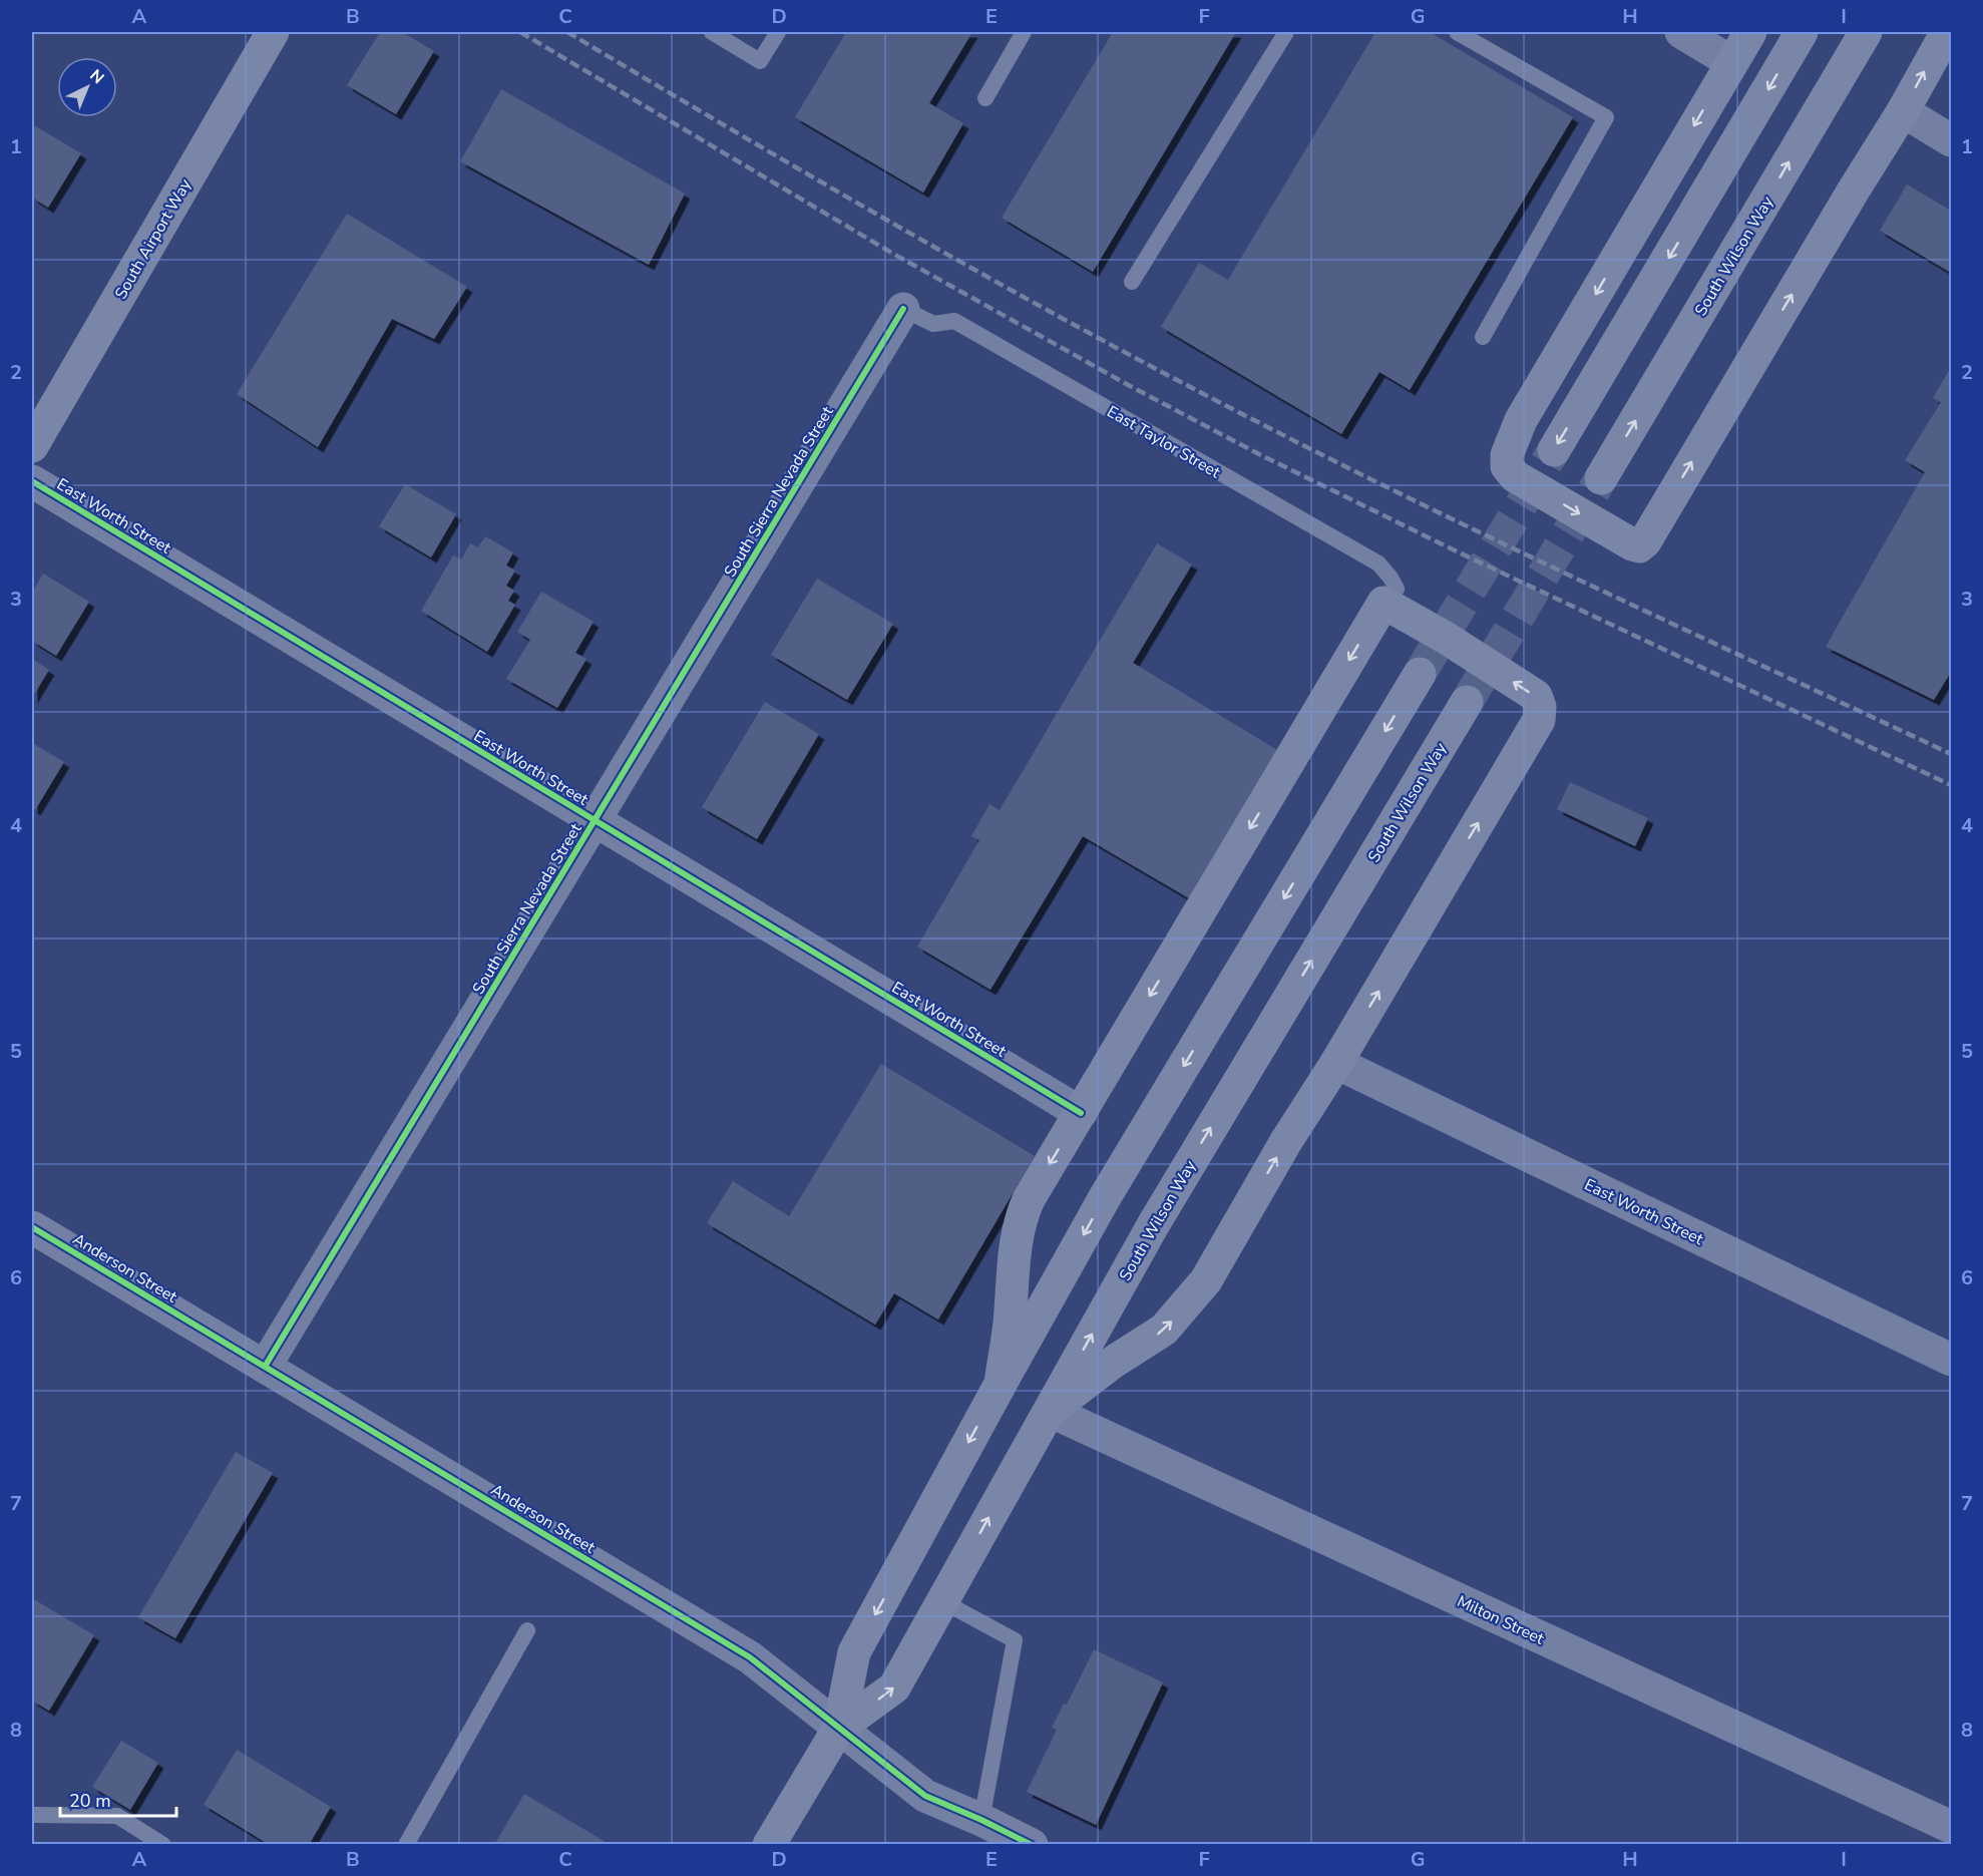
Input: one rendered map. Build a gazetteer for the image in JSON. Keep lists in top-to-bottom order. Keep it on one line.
{"streets":{"main road":["South Airport Way","South Wilson Way"],"street":["South Sierra Nevada Street","East Worth Street","Anderson Street","Milton Street"],"lane":["East Taylor Street"]},"crossings":[["South Wilson Way","Anderson Street"],["South Wilson Way","Milton Street"],["East Taylor Street","South Sierra Nevada Street"],["South Sierra Nevada Street","East Worth Street"],["South Sierra Nevada Street","Anderson Street"]],"scale_bar":"20 m","north":"top right","grid":{"columns":["A","B","C","D","E","F","G","H","I"],"rows":["1","2","3","4","5","6","7","8"]}}
